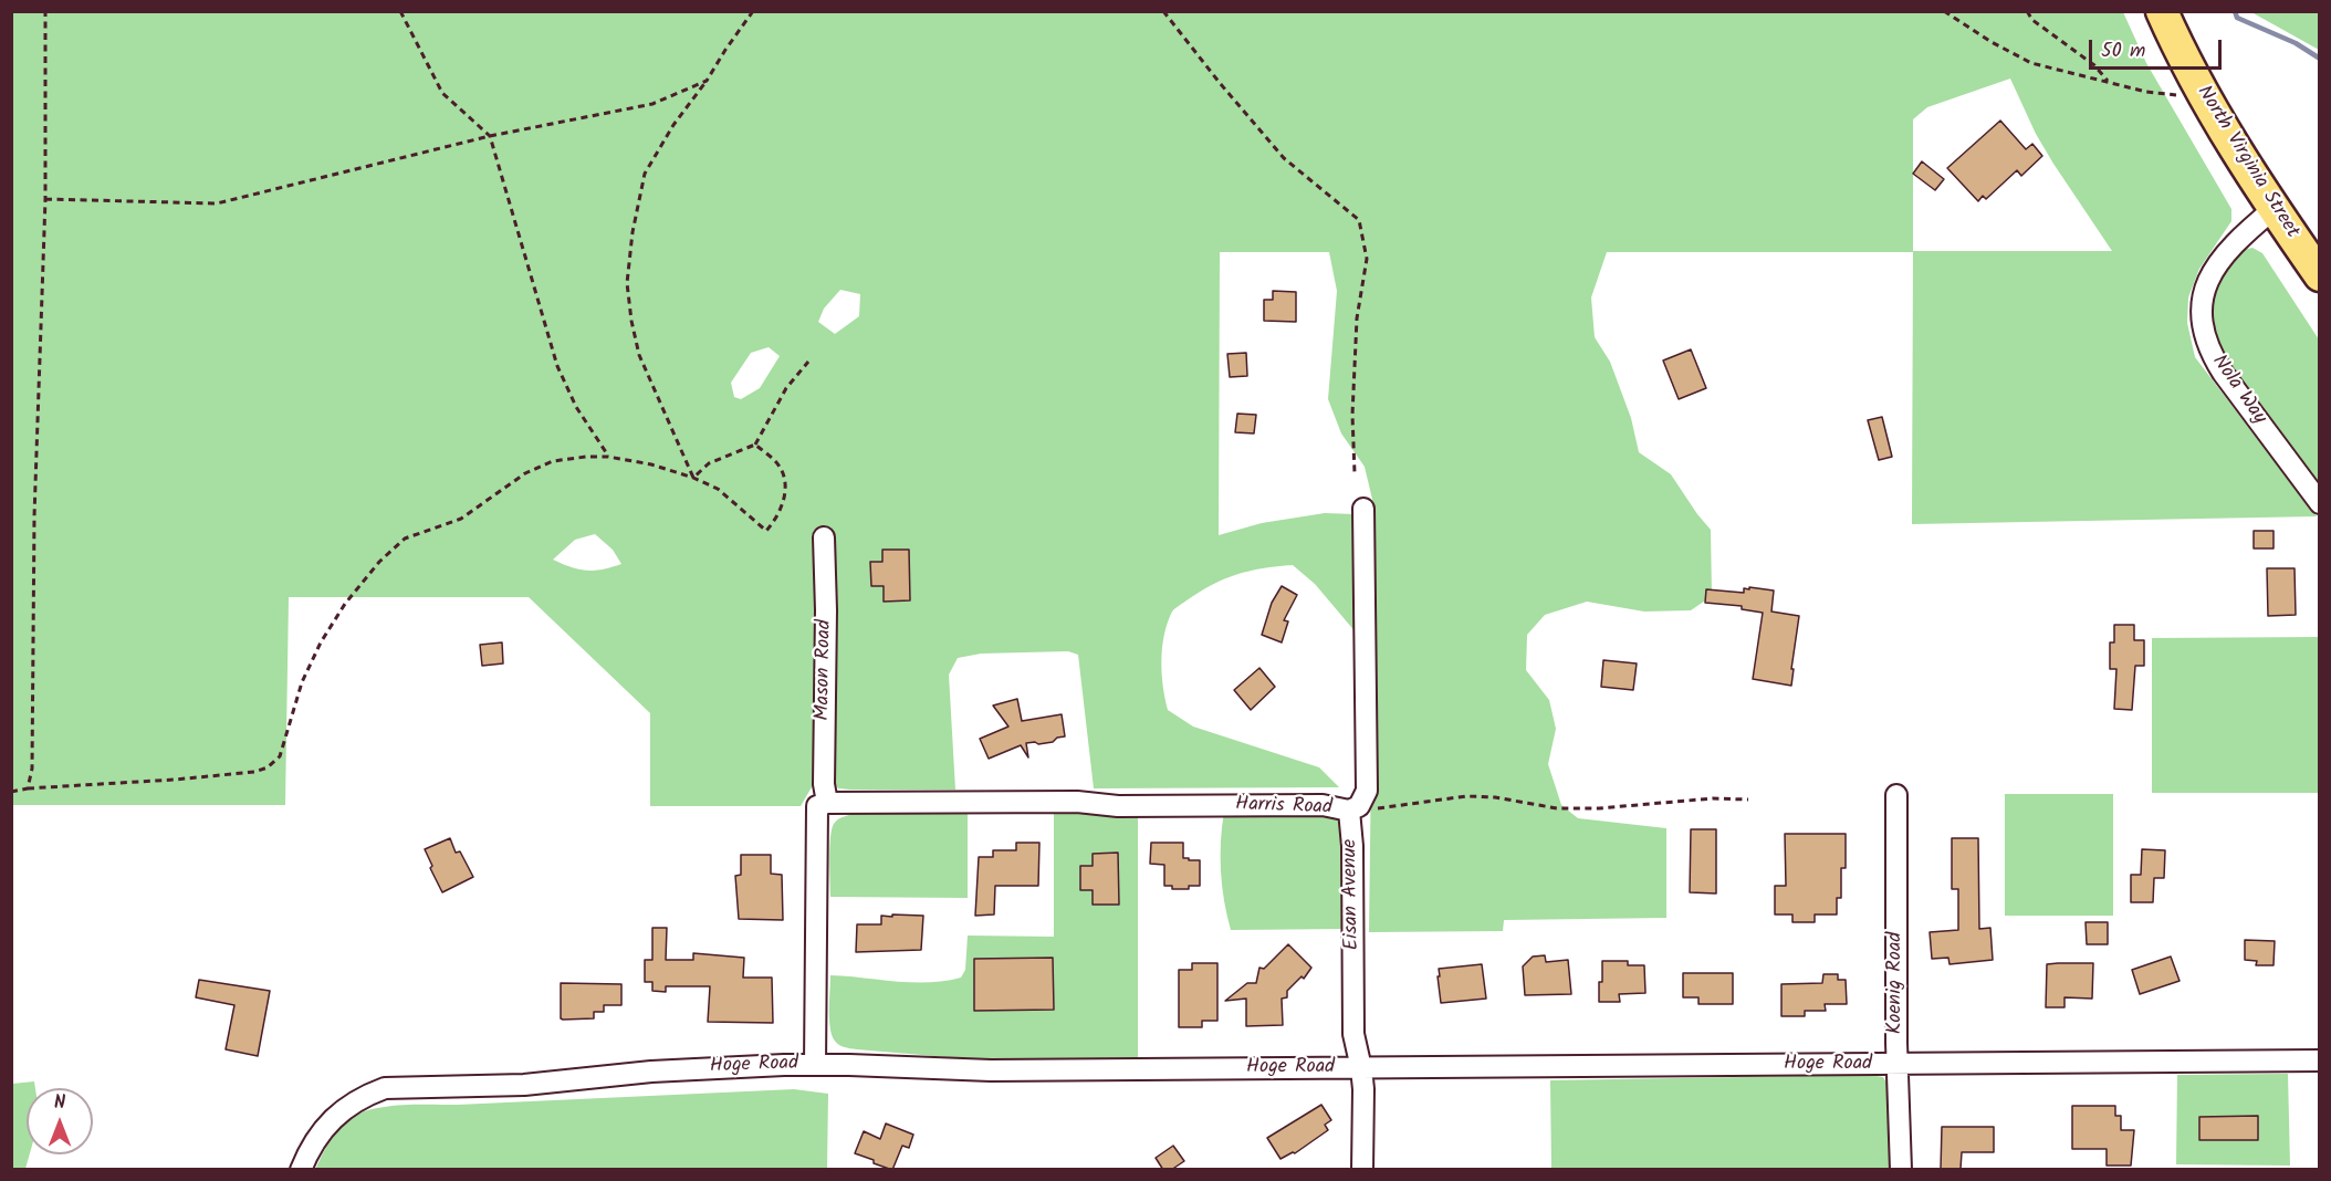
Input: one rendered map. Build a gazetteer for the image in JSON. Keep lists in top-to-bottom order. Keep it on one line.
{"streets":{"main road":["North Virginia Street"],"street":["Nola Way","Mason Road","Harris Road","Eisan Avenue","Koenig Road","Hoge Road"]},"crossings":[["North Virginia Street","Nola Way"],["Mason Road","Harris Road"],["Mason Road","Hoge Road"],["Harris Road","Eisan Avenue"],["Eisan Avenue","Hoge Road"],["Koenig Road","Hoge Road"]],"scale_bar":"50 m","north":"top"}
